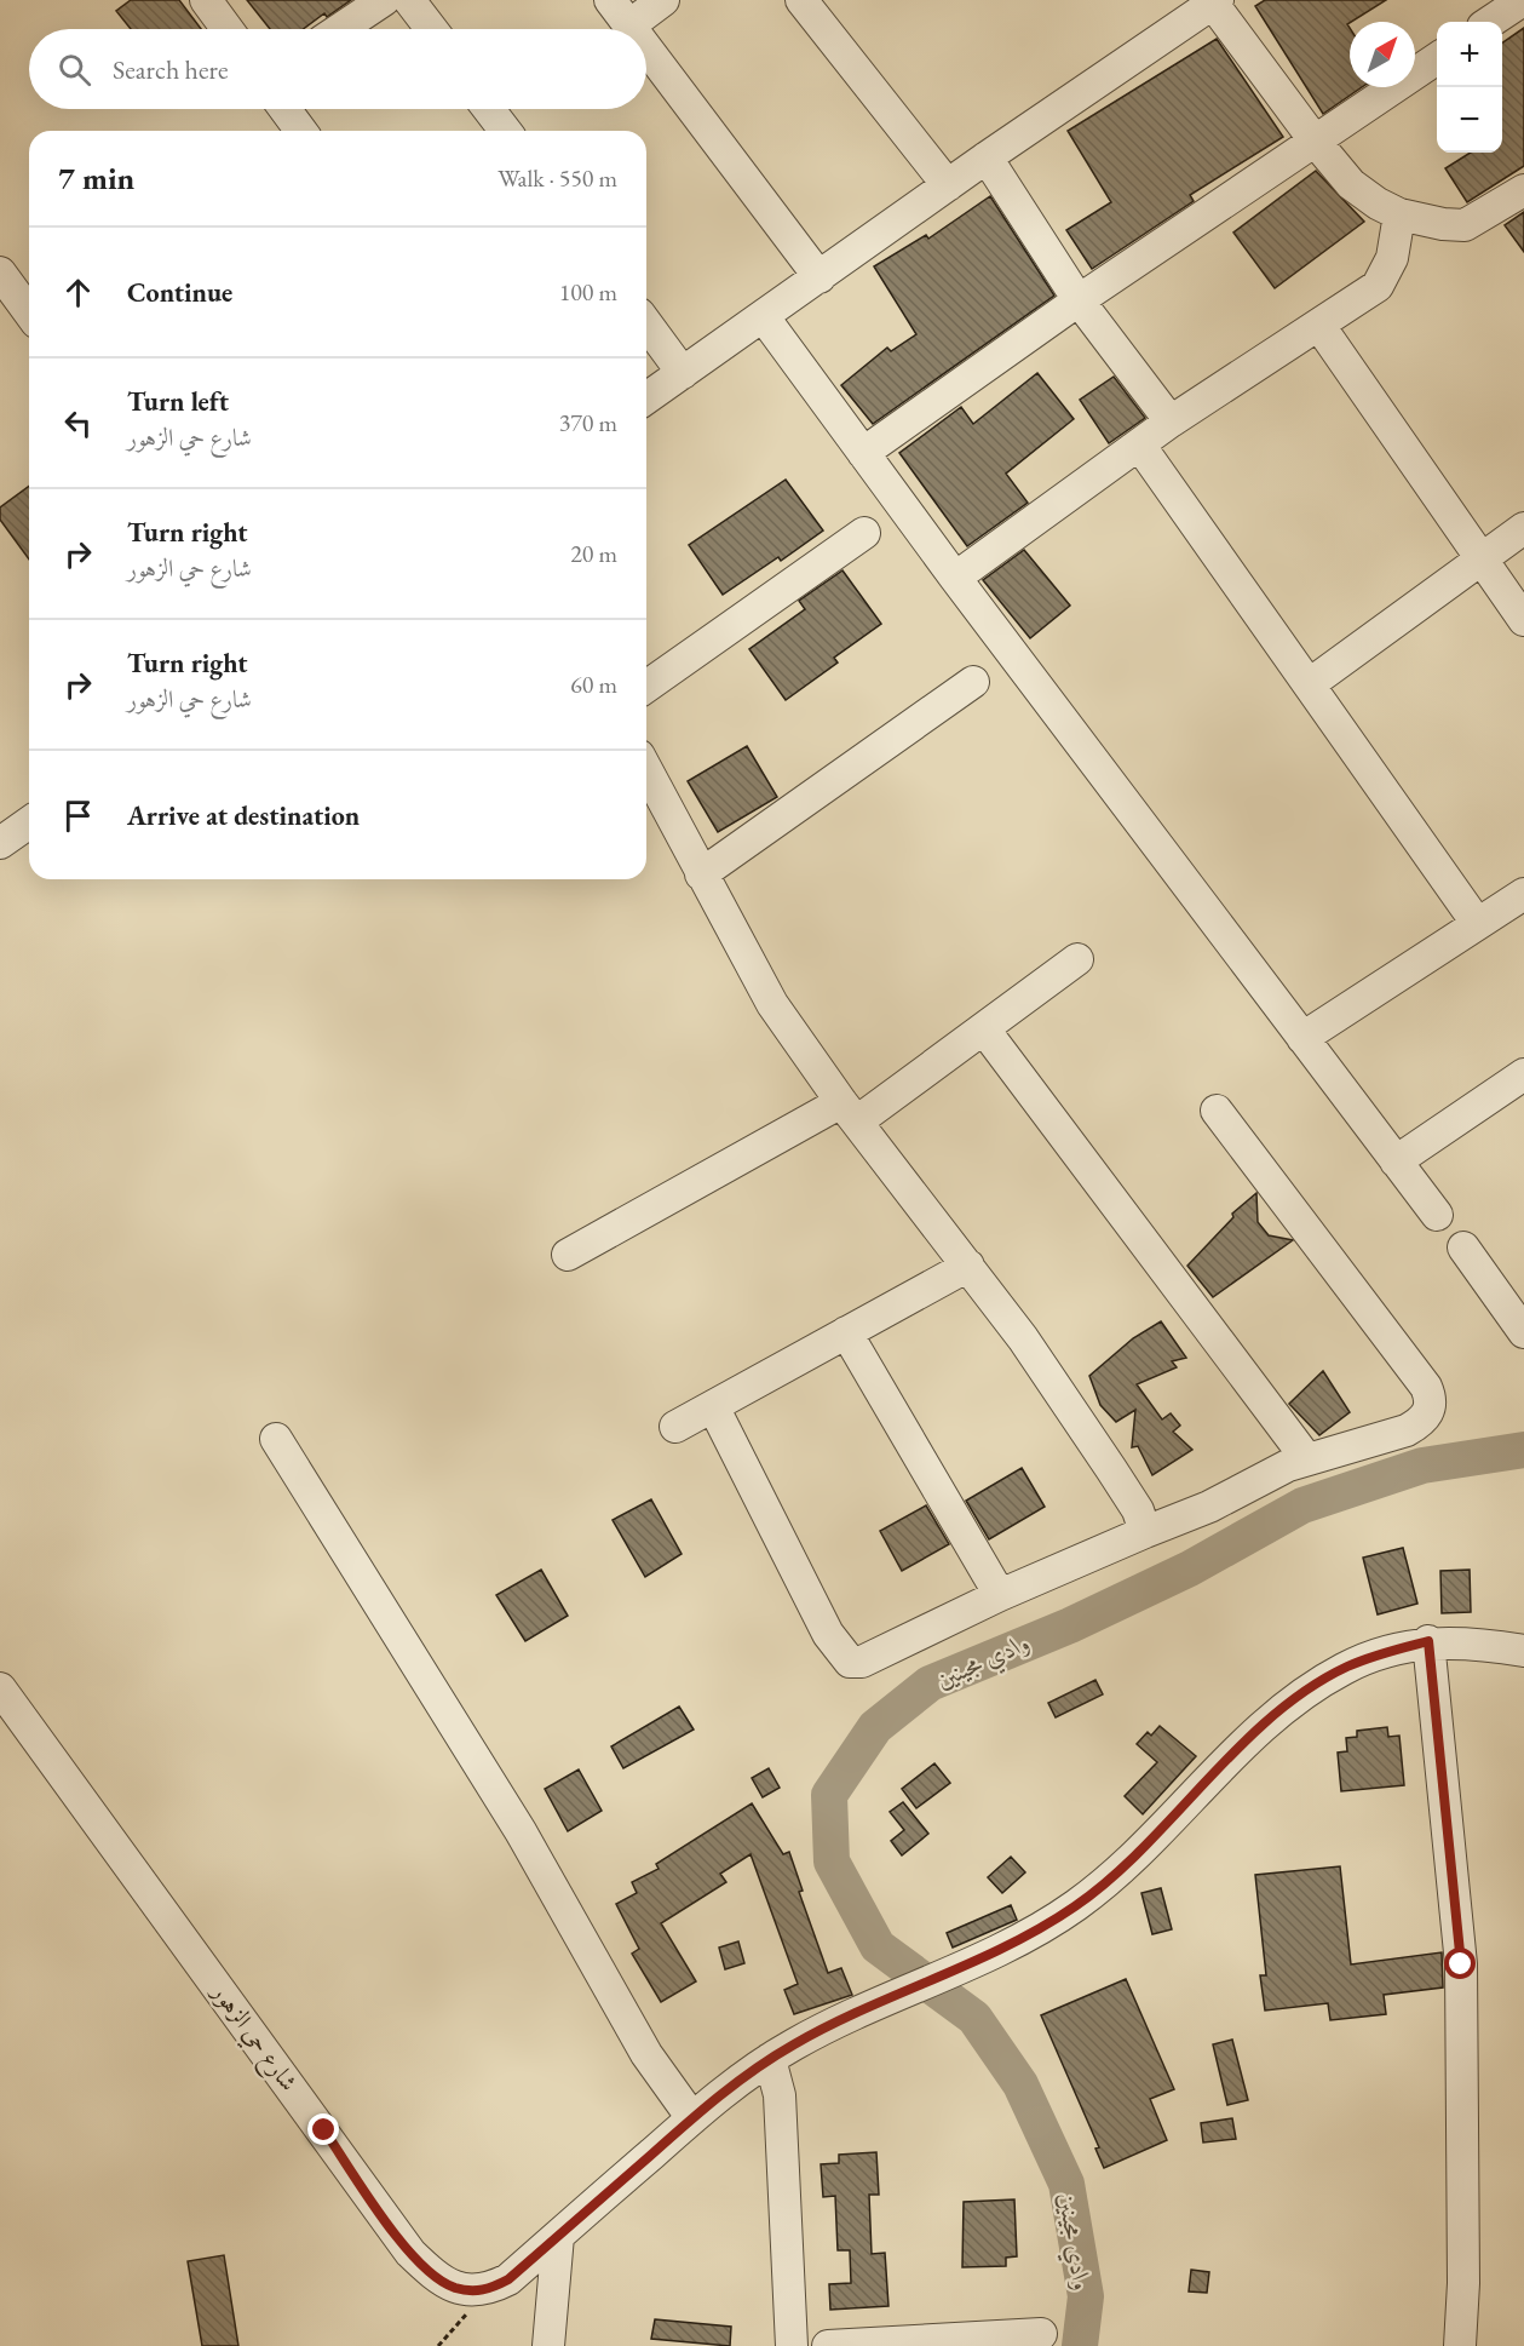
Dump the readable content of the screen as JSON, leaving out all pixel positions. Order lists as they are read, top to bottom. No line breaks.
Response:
{"streets":{"street":["شارع حي الزهور"]},"water":["وادي مجينين"],"north":"top right","page":{"map_buttons":["+","−"],"search":"Search here","heading":["7 min","Walk · 550 m"],"list":[["Continue","100 m"],["Turn left","شارع حي الزهور","370 m"],["Turn right","شارع حي الزهور","20 m"],["Turn right","شارع حي الزهور","60 m"],"Arrive at destination"]}}
